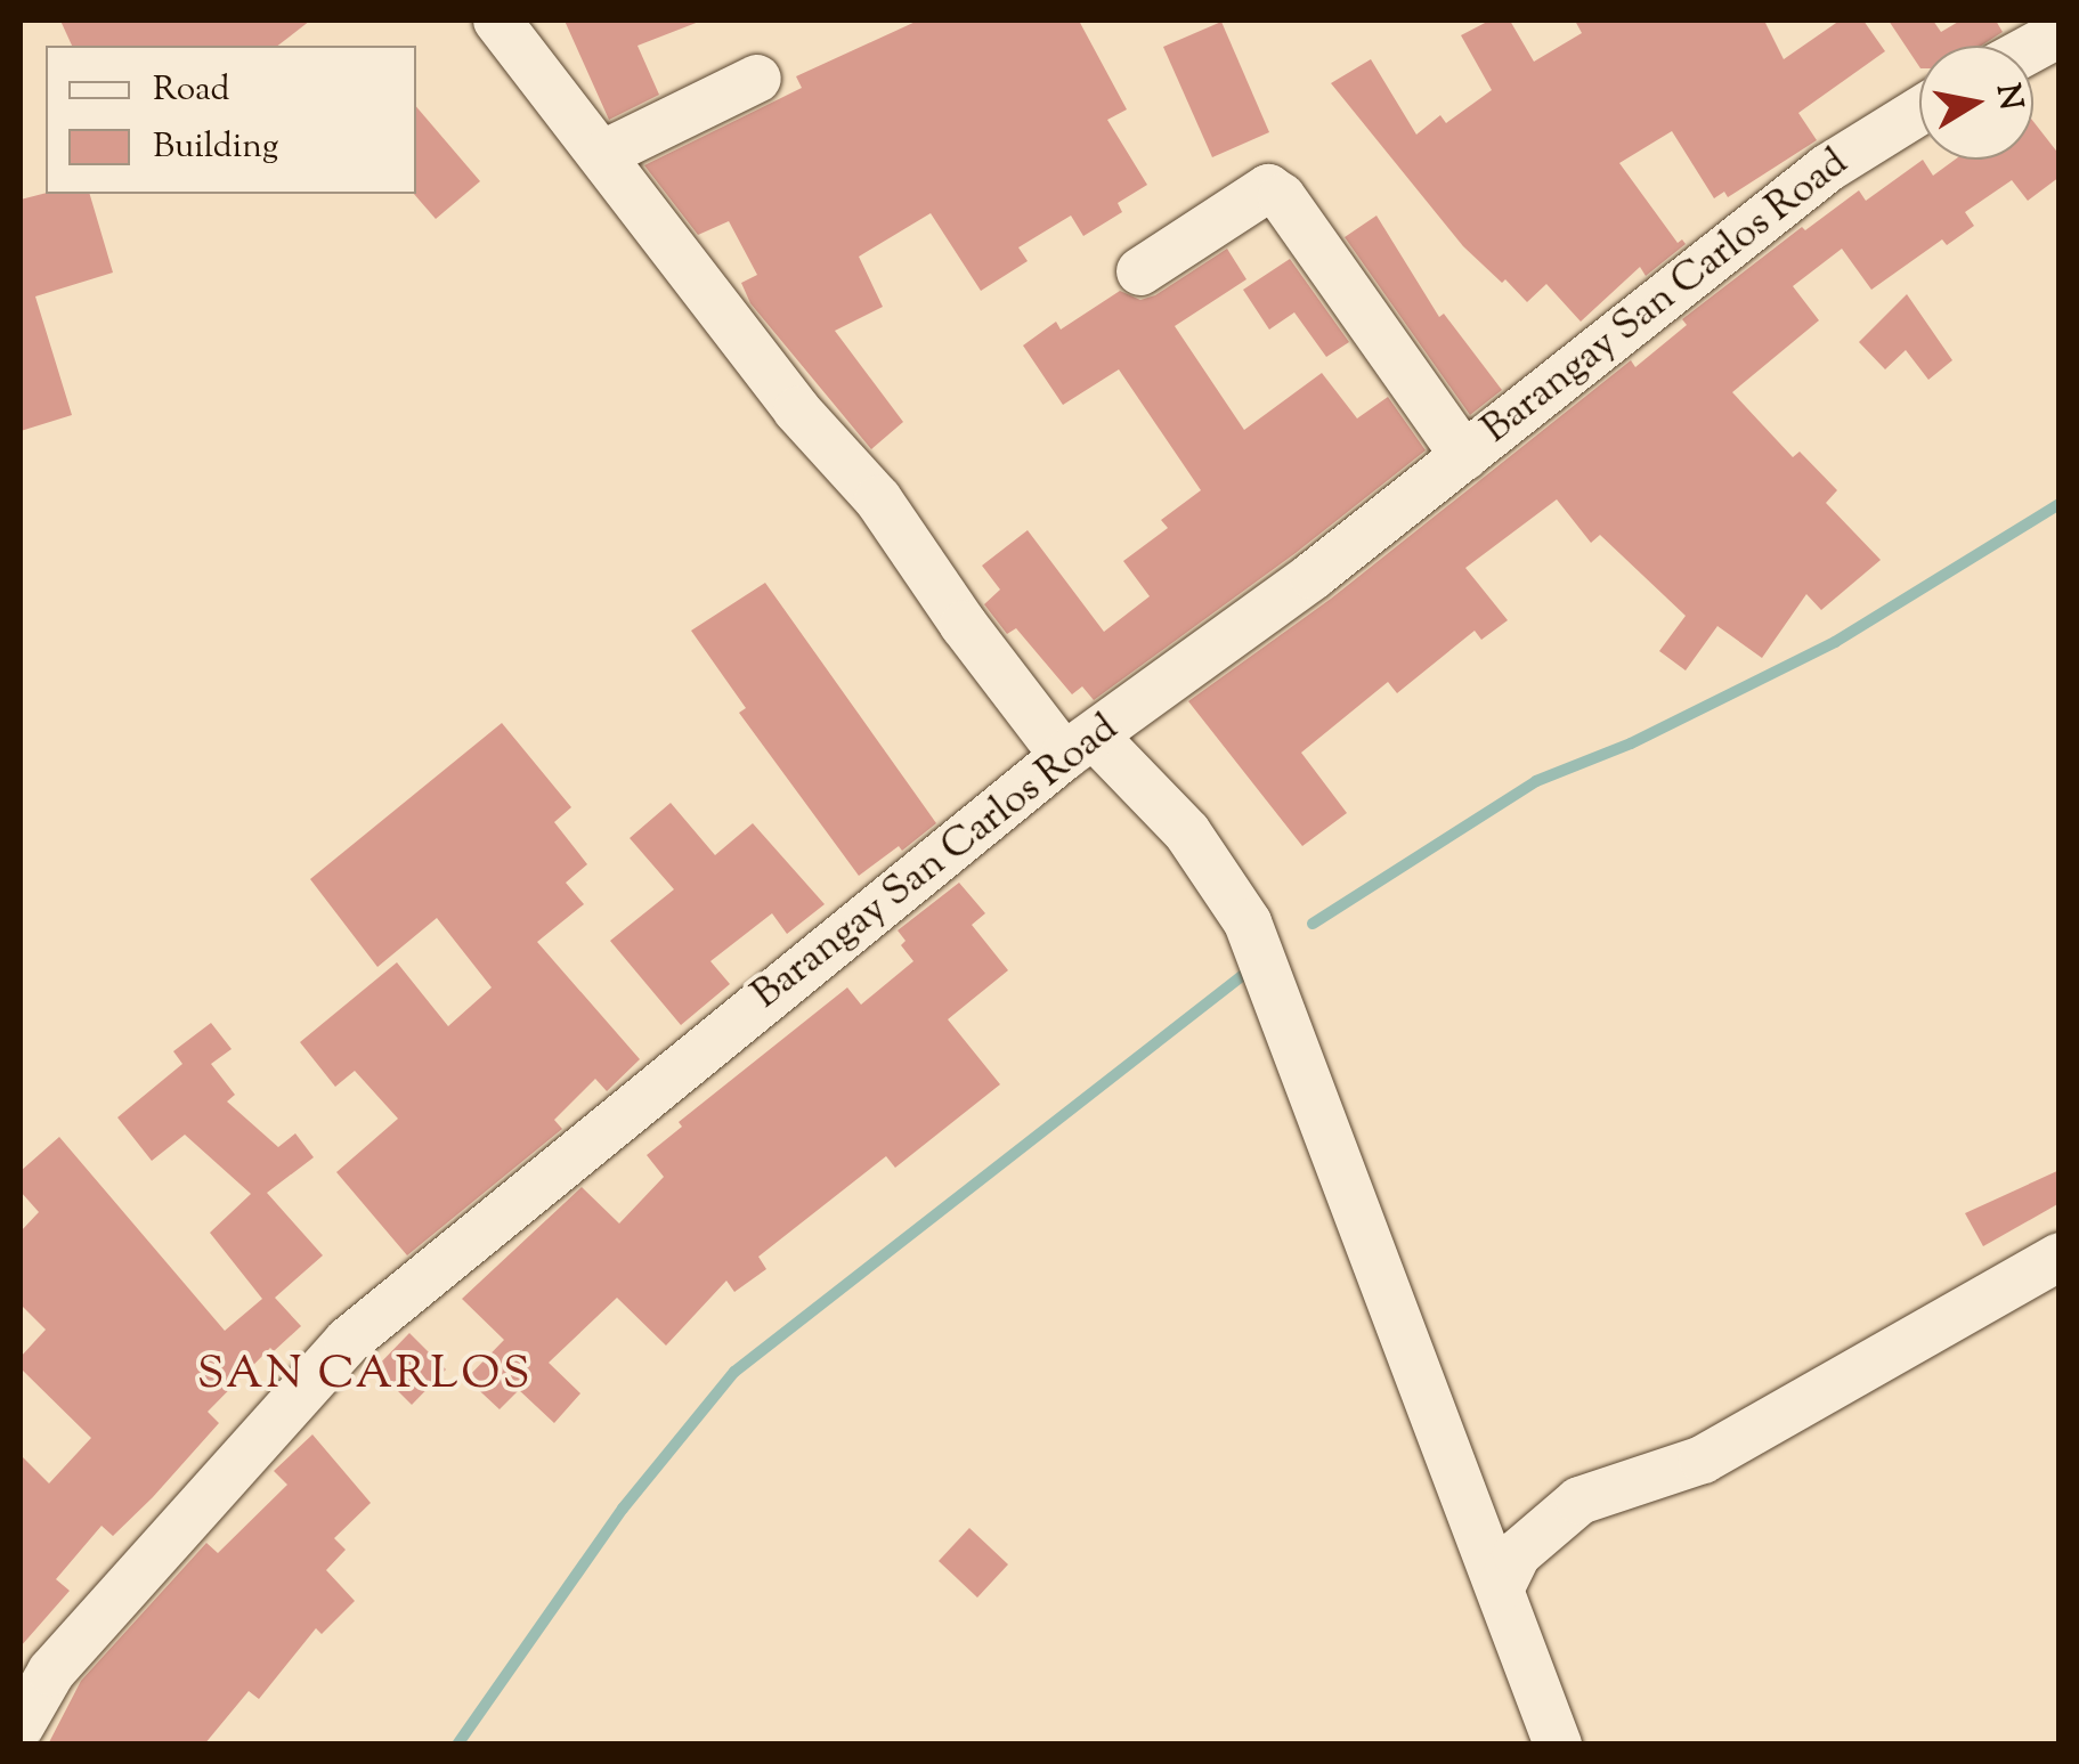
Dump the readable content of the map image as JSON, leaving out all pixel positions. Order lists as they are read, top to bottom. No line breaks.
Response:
{"streets":{"street":["Barangay San Carlos Road"]},"districts":["SAN CARLOS"],"legend":["Road","Building"],"north":"right"}
